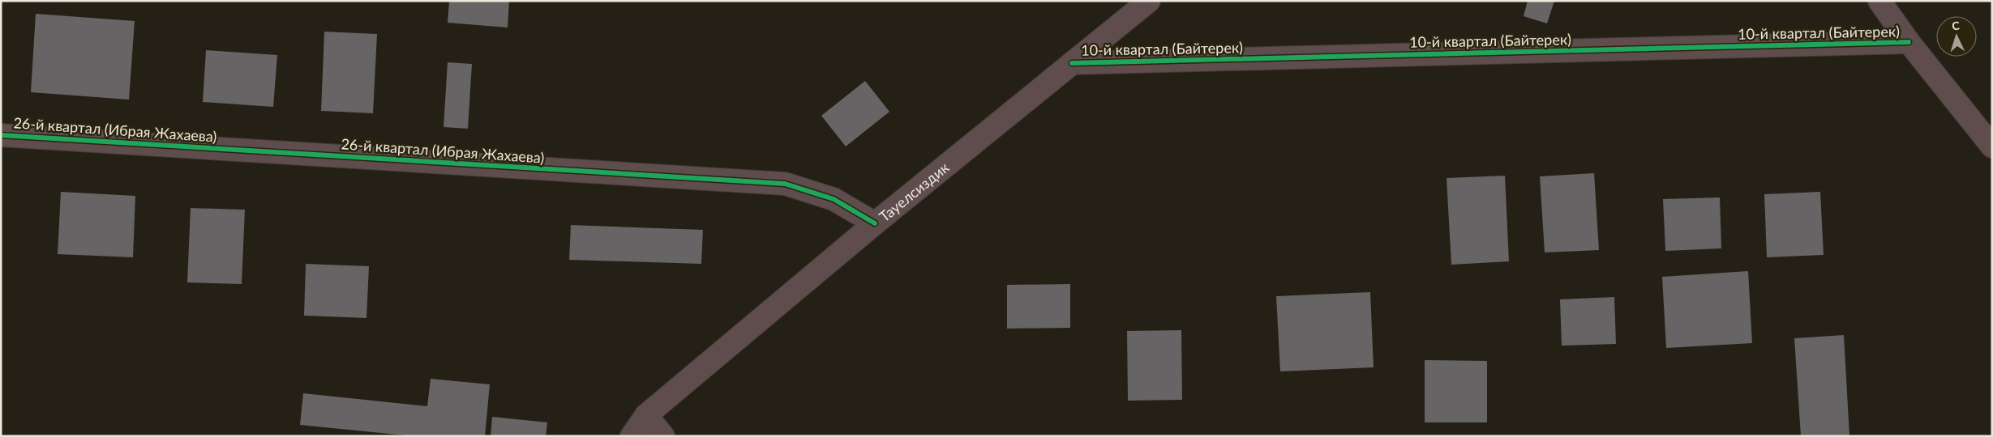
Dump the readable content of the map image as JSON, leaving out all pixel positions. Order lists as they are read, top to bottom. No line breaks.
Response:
{"streets":{"street":["10-й квартал (Байтерек)","26-й квартал (Ибрая Жахаева)","Тауелсиздик"]},"crossings":[["10-й квартал (Байтерек)","Тауелсиздик"],["26-й квартал (Ибрая Жахаева)","Тауелсиздик"]],"north":"top"}
